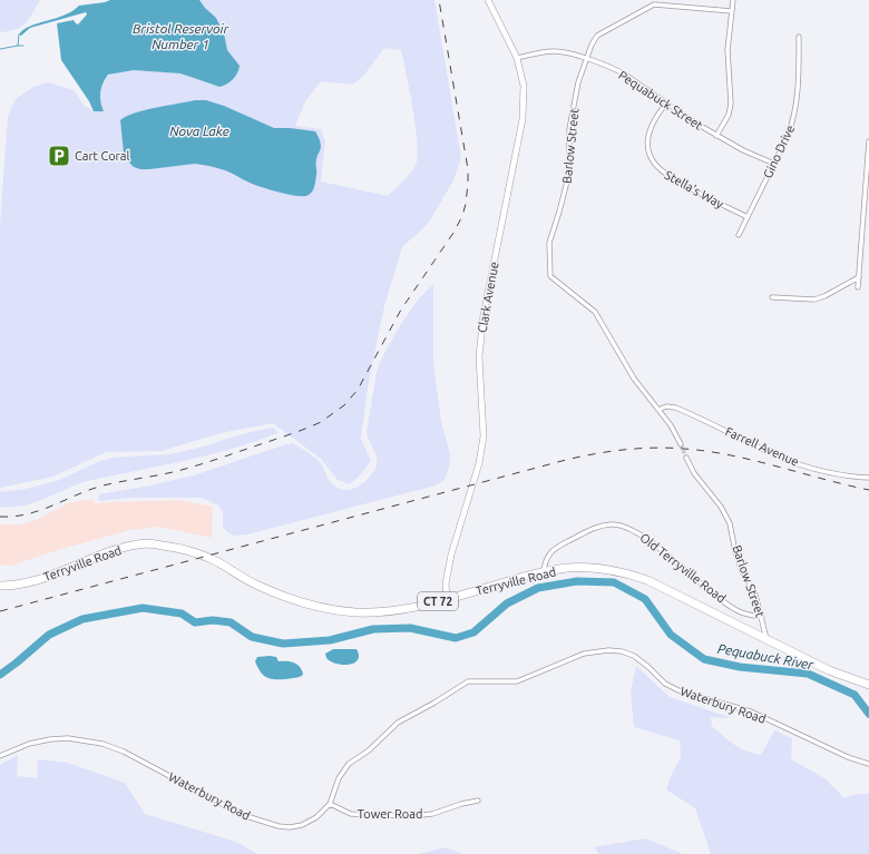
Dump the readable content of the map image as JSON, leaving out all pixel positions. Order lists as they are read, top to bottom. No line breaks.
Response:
{"streets":{"highway":["Terryville Road","CT 72"],"main road":["Clark Avenue"],"street":["Pequabuck Street","Barlow Street","Gino Drive","Stella's Way","Farrell Avenue","Old Terryville Road","Waterbury Road","Tower Road"]},"crossings":[["Pequabuck Street","Barlow Street"],["Pequabuck Street","Gino Drive"],["Pequabuck Street","Stella's Way"],["Pequabuck Street","Clark Avenue"],["Barlow Street","Farrell Avenue"],["Barlow Street","Terryville Road"],["Barlow Street","Old Terryville Road"],["Gino Drive","Stella's Way"],["Clark Avenue","Terryville Road"],["Terryville Road","Old Terryville Road"],["Waterbury Road","Tower Road"]],"water":["Bristol Reservoir Number 1","Nova Lake","Pequabuck River"],"places":{"parking":["Cart Coral"]}}
